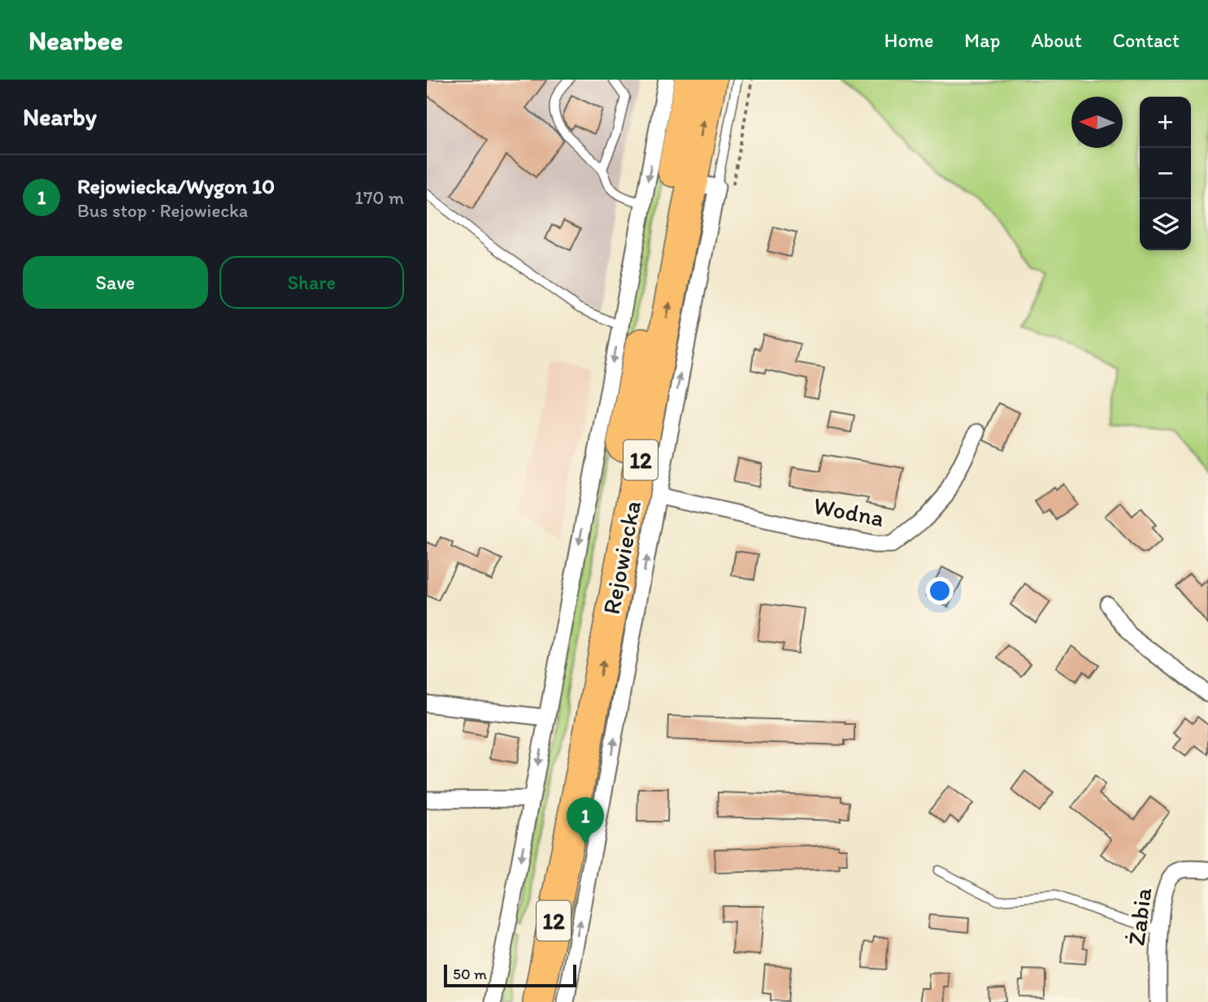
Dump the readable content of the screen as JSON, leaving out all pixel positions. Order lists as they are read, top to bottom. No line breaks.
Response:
{"streets":{"highway":["12","Rejowiecka"],"street":["Wodna","Żabia"]},"scale_bar":"50 m","north":"left","page":{"header":"Nearbee","nav":["Home","Map","About","Contact"],"heading":"Nearby","map_buttons":["+","−"],"list":[{"mark":"1","name":"Rejowiecka/Wygon 10","note":"Bus stop · Rejowiecka","value":"170 m"}],"buttons":["Save","Share"],"pins":"1","scale":"50 m"}}
